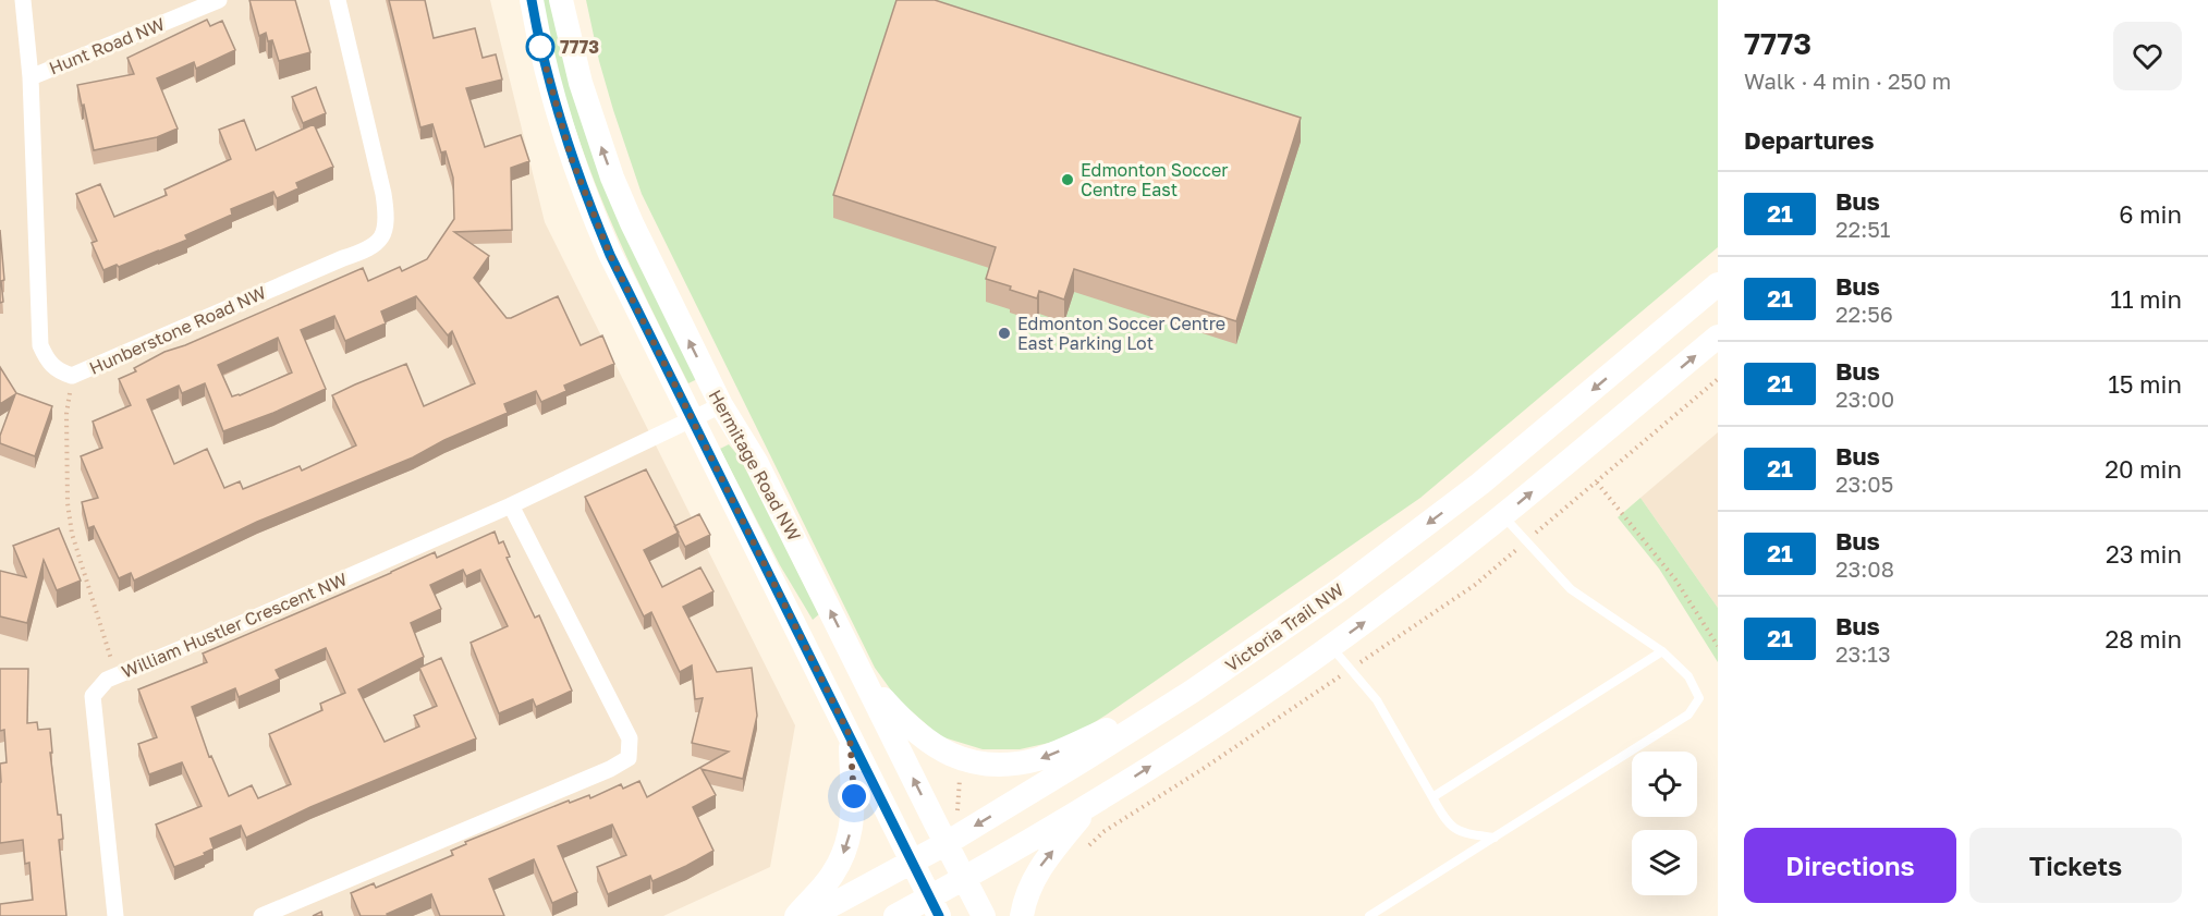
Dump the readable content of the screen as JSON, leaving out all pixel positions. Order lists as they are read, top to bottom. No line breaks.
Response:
{"streets":{"main road":["Hermitage Road NW","Victoria Trail NW"],"street":["Hunt Road NW","Hunberstone Road NW","William Hustler Crescent NW"]},"crossings":[["Hunt Road NW","Hunberstone Road NW"],["Hermitage Road NW","William Hustler Crescent NW"],["Hermitage Road NW","Victoria Trail NW"]],"places":["7773","Edmonton Soccer Centre East","Edmonton Soccer Centre East Parking Lot"],"lines":["bus line 21"],"page":{"heading":[["7773","Walk · 4 min · 250 m"],"Departures"],"list":[{"mark":"21","name":"Bus","note":"22:51","value":"6 min"},{"mark":"21","name":"Bus","note":"22:56","value":"11 min"},{"mark":"21","name":"Bus","note":"23:00","value":"15 min"},{"mark":"21","name":"Bus","note":"23:05","value":"20 min"},{"mark":"21","name":"Bus","note":"23:08","value":"23 min"},{"mark":"21","name":"Bus","note":"23:13","value":"28 min"}],"buttons":["Directions","Tickets"]}}
